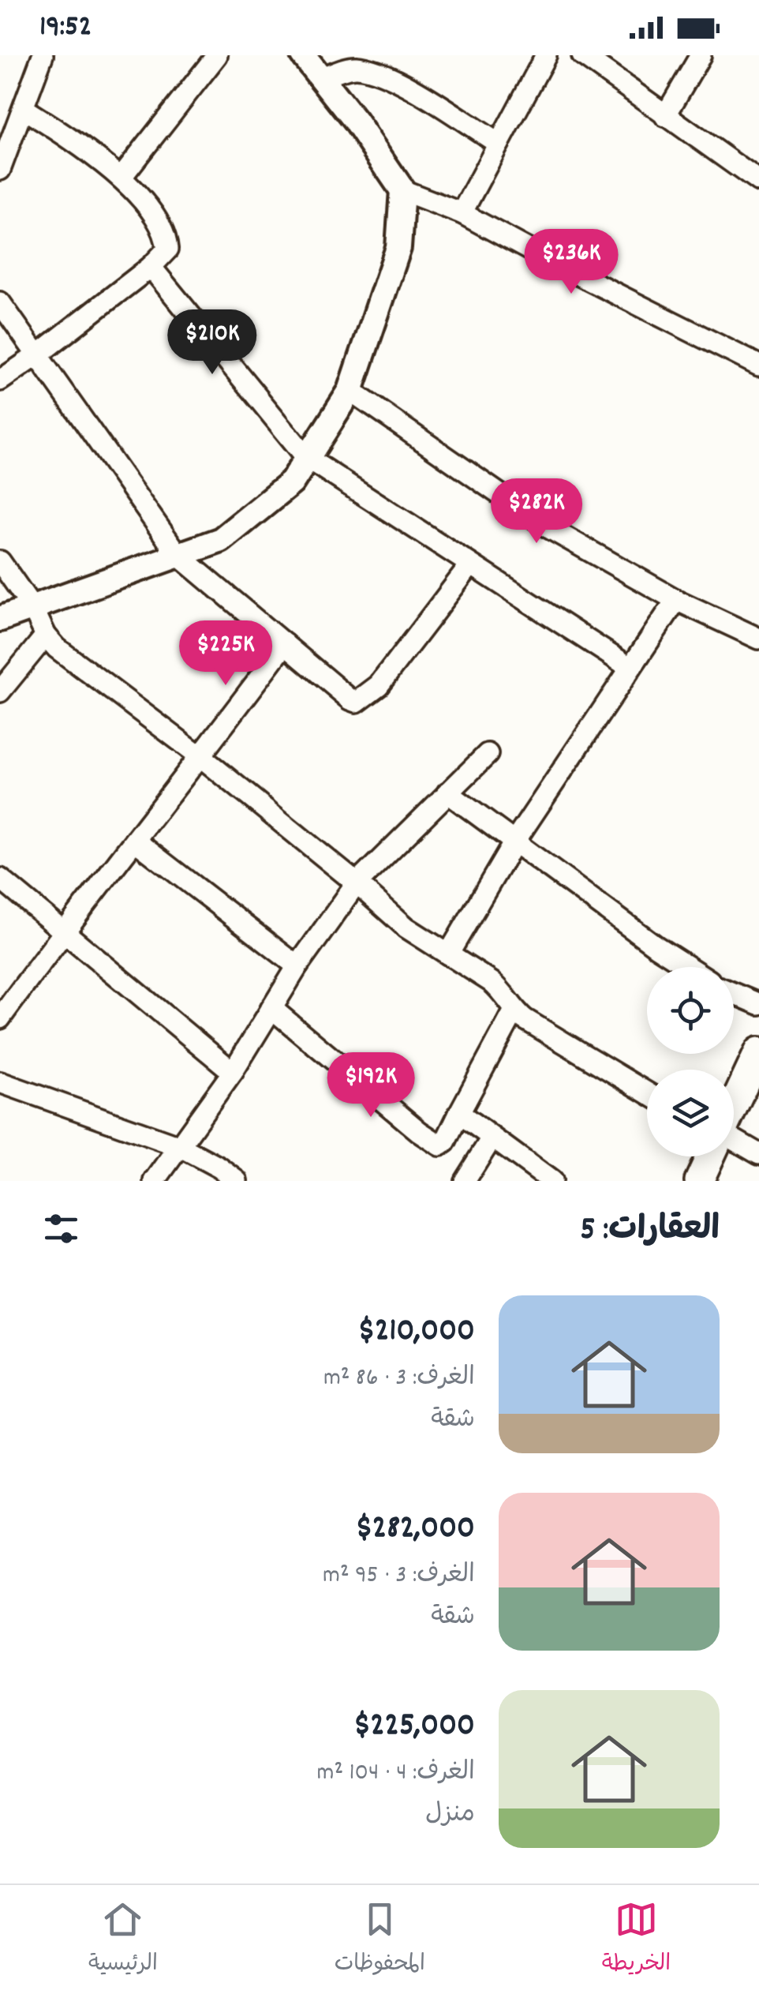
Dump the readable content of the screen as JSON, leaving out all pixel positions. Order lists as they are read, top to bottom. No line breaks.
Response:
{"page":{"status":"19:52","price":["$236K","$210K","$282K","$225K","$192K"],"heading":"العقارات: 5","list":[{"name":"$210,000","note":"الغرف: 3 · 86 m² · شقة"},{"name":"$282,000","note":"الغرف: 3 · 95 m² · شقة"},{"name":"$225,000","note":"الغرف: 4 · 104 m² · منزل"}],"tabs":["الخريطة","المحفوظات","الرئيسية"]}}
